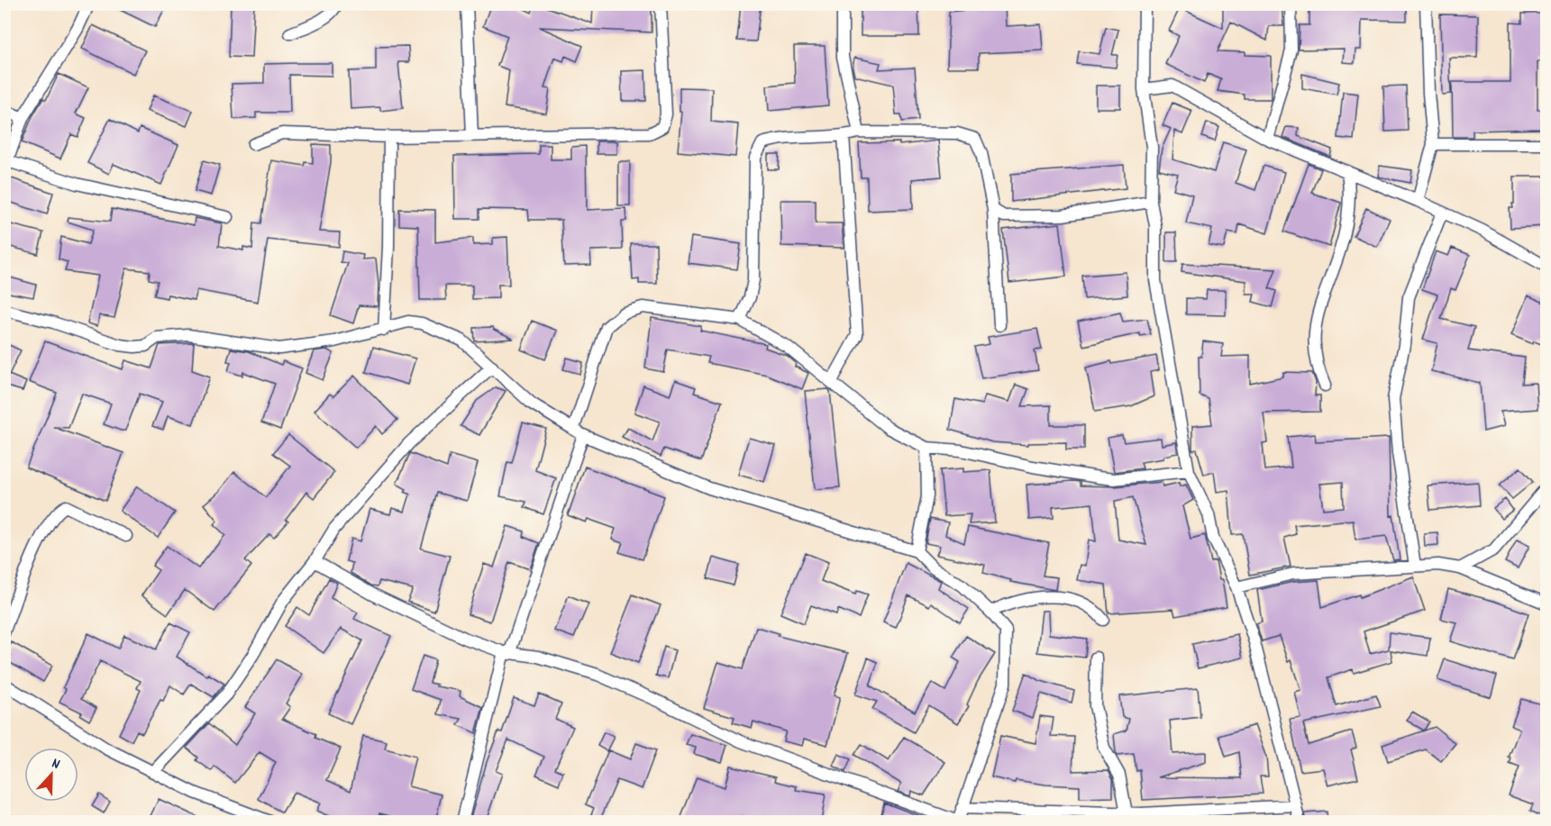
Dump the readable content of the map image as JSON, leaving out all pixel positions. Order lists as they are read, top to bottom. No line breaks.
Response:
{"north":"top"}
